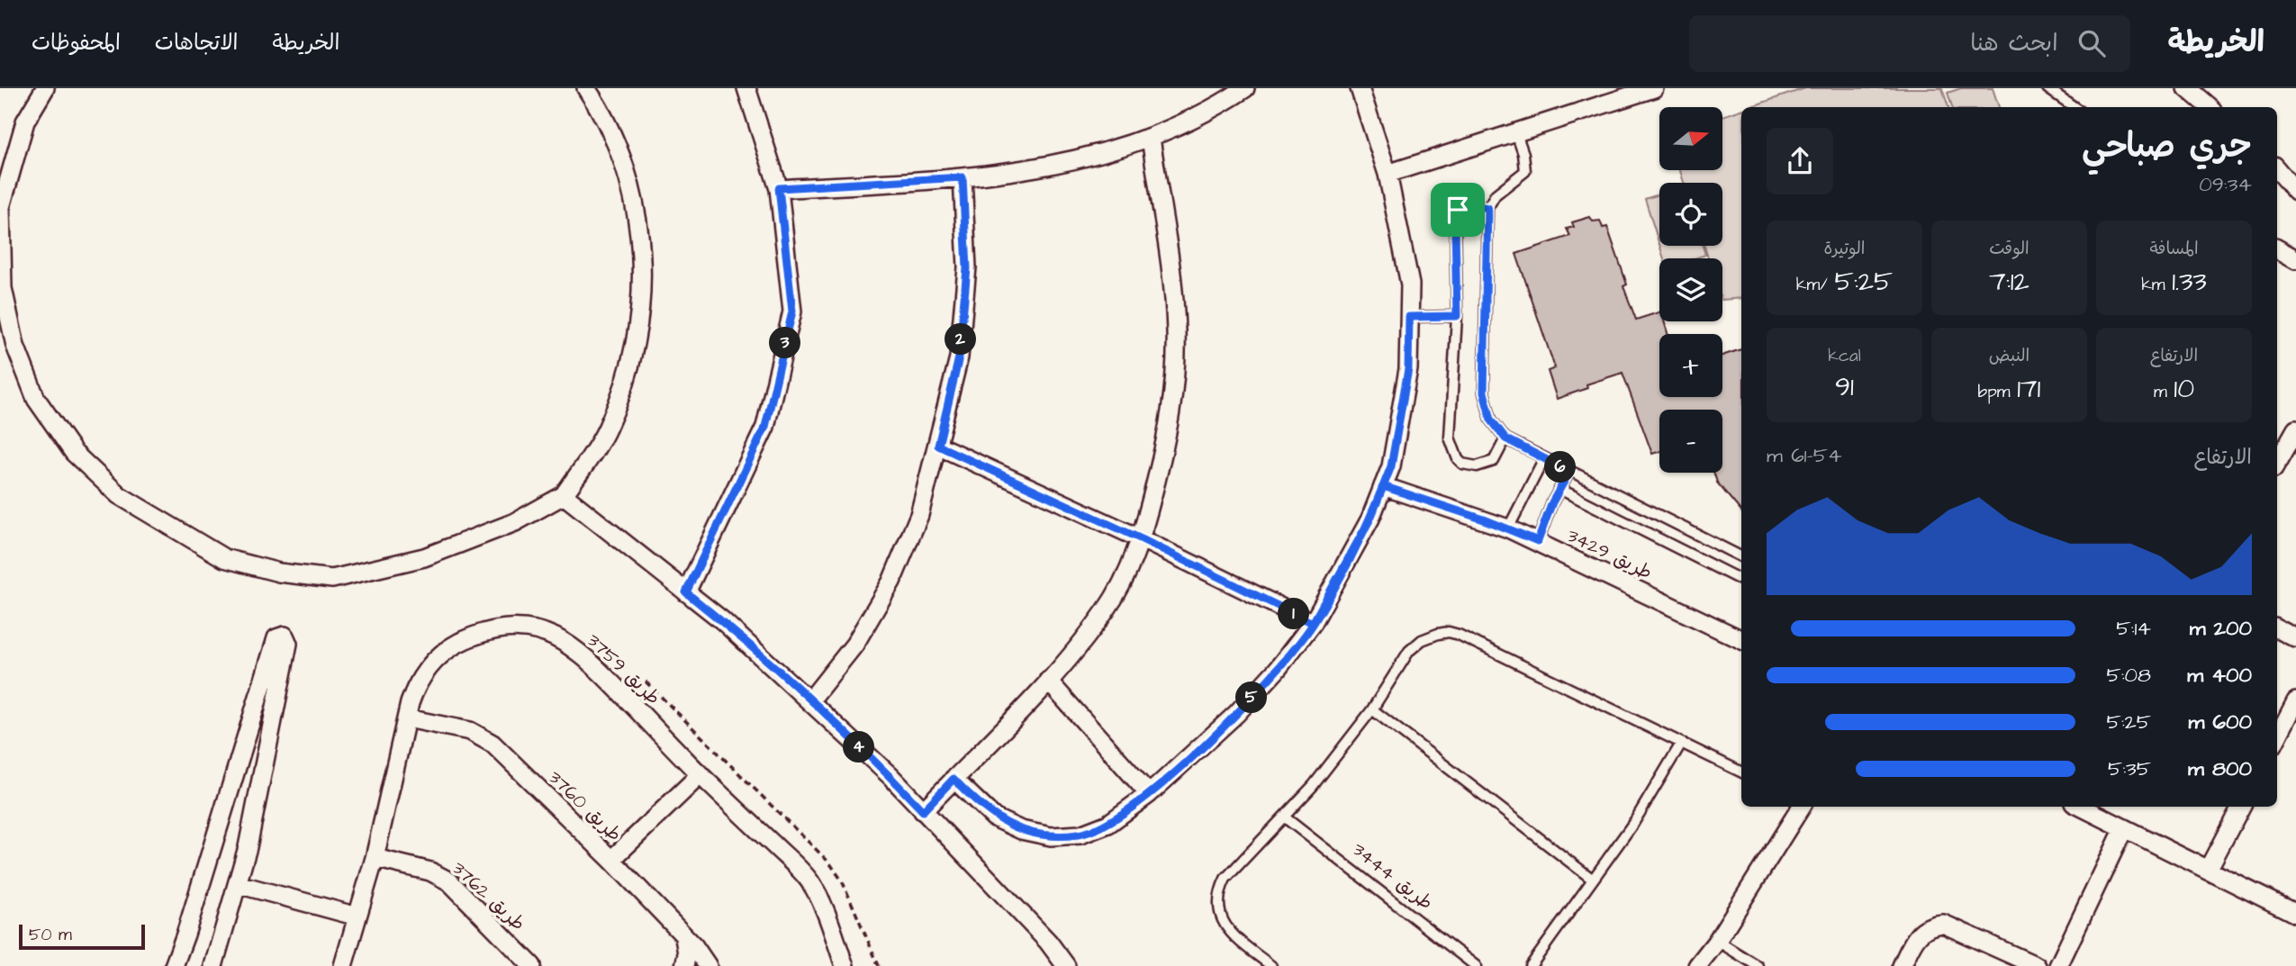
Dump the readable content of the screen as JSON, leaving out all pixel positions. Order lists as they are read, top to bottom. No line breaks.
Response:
{"streets":{"street":["طريق 3429","طريق 3759","طريق 3760","طريق 3762"],"lane":["طريق 3444"]},"crossings":[["طريق 3759","طريق 3760"],["طريق 3759","طريق 3762"]],"scale_bar":"50 m","north":"right","page":{"header":"الخريطة","search":"ابحث هنا","nav":["الخريطة","الاتجاهات","المحفوظات"],"map_buttons":["+","−"],"heading":["جري صباحي","09:34"],"stats":[["المسافة","1.33 km"],["الوقت","7:12"],["الوتيرة","5:25 /km"],["الارتفاع","10 m"],["النبض","171 bpm"],["kcal","91"]],"pins":["2","3","6","1","5","4"],"chart":["الارتفاع","54–61 m"],"list":[{"name":"200 m","note":"5:14"},{"name":"400 m","note":"5:08"},{"name":"600 m","note":"5:25"},{"name":"800 m","note":"5:35"}],"scale":"50 m"}}
